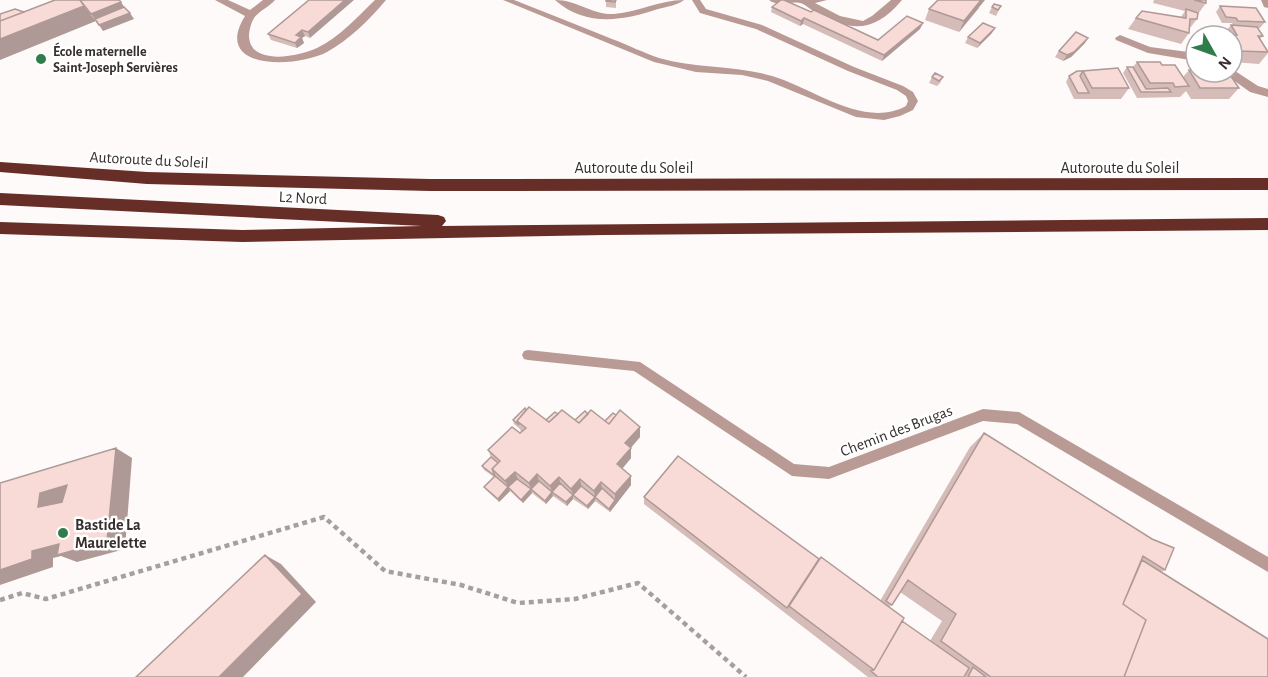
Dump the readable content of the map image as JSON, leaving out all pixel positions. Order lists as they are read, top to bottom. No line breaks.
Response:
{"streets":{"highway":["Autoroute du Soleil","L2 Nord"],"lane":["Chemin des Brugas"]},"places":["École maternelle Saint-Joseph Servières","Bastide La Maurelette"],"north":"bottom right"}
